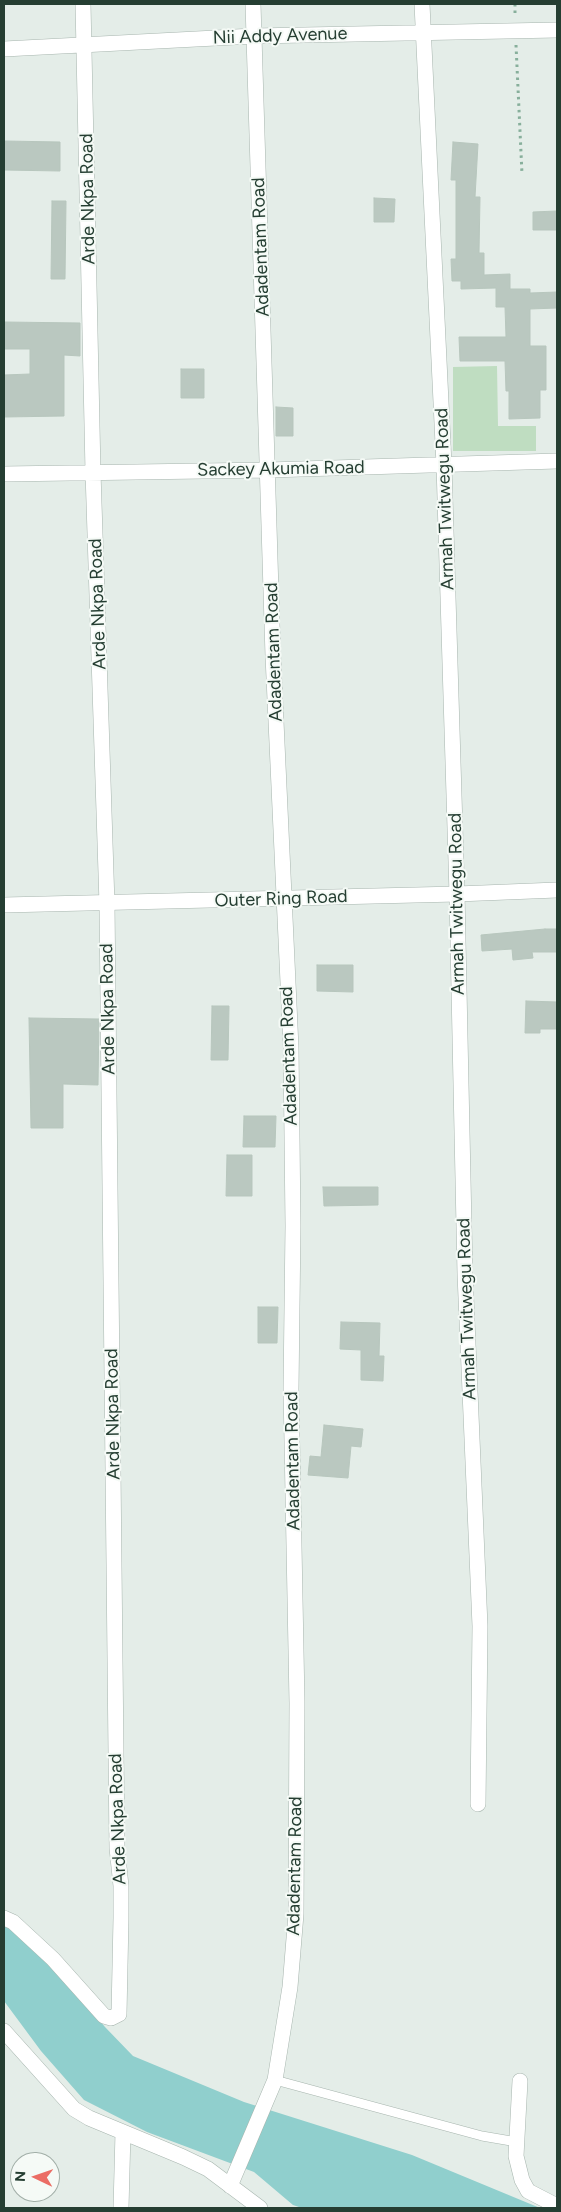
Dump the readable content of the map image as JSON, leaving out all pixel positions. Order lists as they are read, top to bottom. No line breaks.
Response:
{"streets":{"street":["Nii Addy Avenue","Arde Nkpa Road","Adadentam Road","Sackey Akumia Road","Armah Twitwegu Road","Outer Ring Road"]},"crossings":[["Nii Addy Avenue","Arde Nkpa Road"],["Nii Addy Avenue","Adadentam Road"],["Nii Addy Avenue","Armah Twitwegu Road"],["Arde Nkpa Road","Sackey Akumia Road"],["Arde Nkpa Road","Outer Ring Road"],["Adadentam Road","Sackey Akumia Road"],["Adadentam Road","Outer Ring Road"],["Sackey Akumia Road","Armah Twitwegu Road"],["Armah Twitwegu Road","Outer Ring Road"]],"north":"left"}
